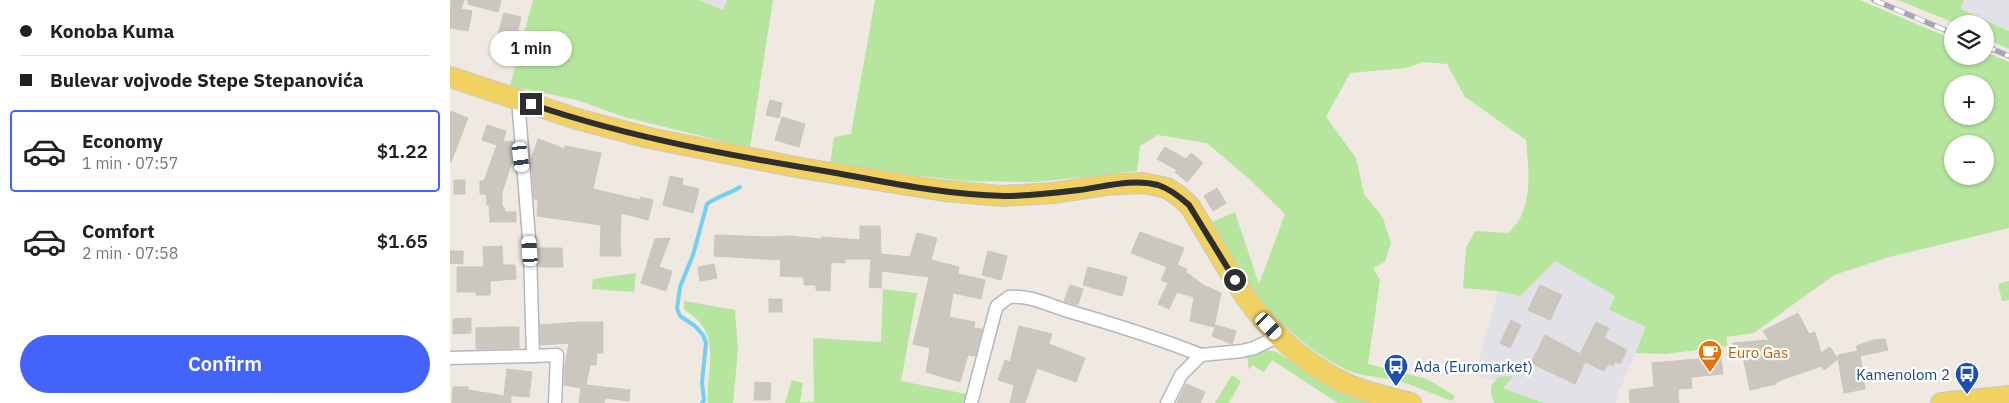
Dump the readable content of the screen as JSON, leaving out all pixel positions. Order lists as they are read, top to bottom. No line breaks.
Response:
{"places":{"cafe":["Euro Gas"],"bus stop":["Ada (Euromarket)","Kamenolom 2"]},"page":{"banner":["Konoba Kuma","Bulevar vojvode Stepe Stepanovića"],"map_buttons":["+","−"],"bubble":"1 min","list":[{"name":"Economy","note":"1 min · 07:57","value":"$1.22"},{"name":"Comfort","note":"2 min · 07:58","value":"$1.65"}],"buttons":"Confirm"}}
